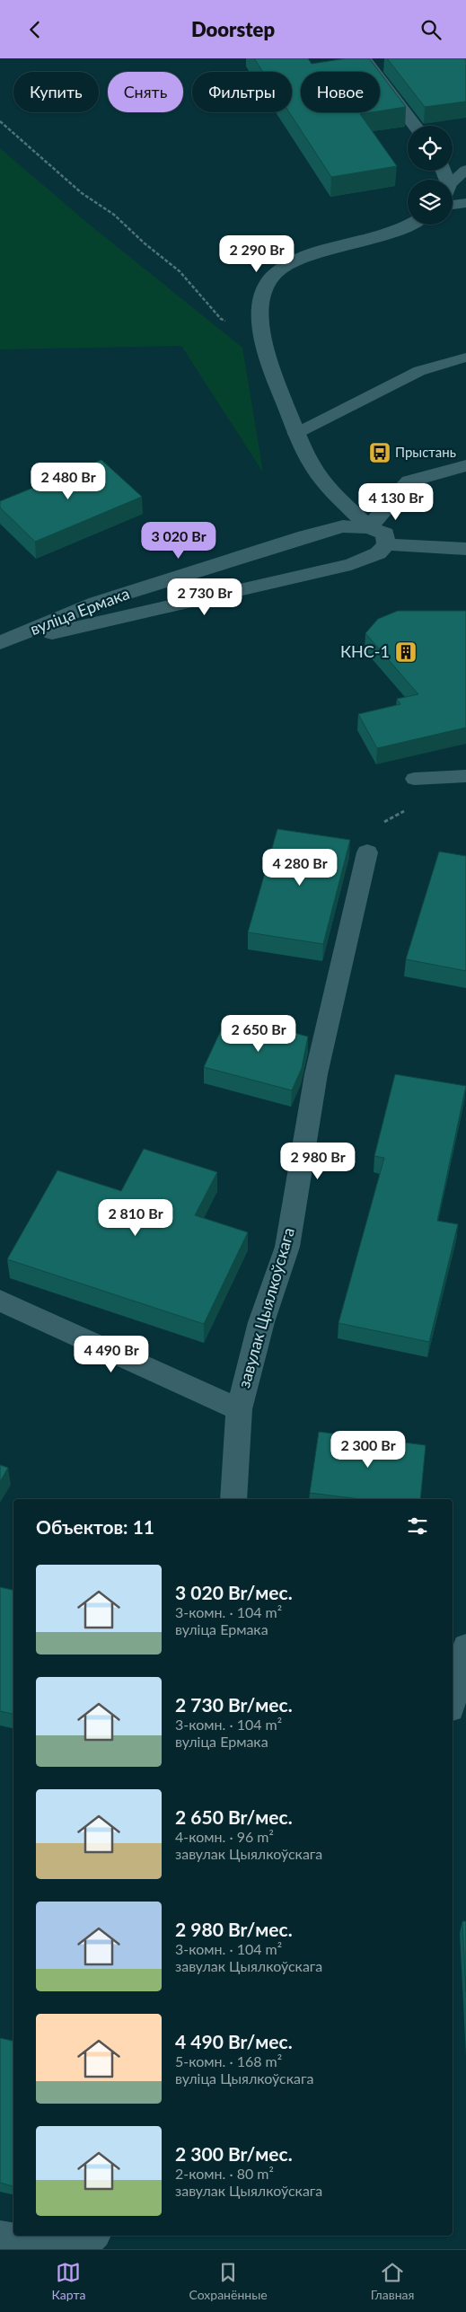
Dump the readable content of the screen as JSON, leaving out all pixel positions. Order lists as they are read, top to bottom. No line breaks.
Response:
{"streets":{"street":["вуліца Ермака","завулак Цыялкоўскага"]},"places":{"bus stop":["Прыстань"],"building":["КНС-1"]},"page":{"header":"Doorstep","chip":["Купить","Снять","Фильтры","Новое"],"price":["2 290 Br","2 480 Br","4 130 Br","3 020 Br","2 730 Br","4 280 Br","2 650 Br","2 980 Br","2 810 Br","4 490 Br","2 300 Br"],"heading":"Объектов: 11","list":[{"name":"3 020 Br/мес.","note":"3-комн. · 104 m² · вуліца Ермака"},{"name":"2 730 Br/мес.","note":"3-комн. · 104 m² · вуліца Ермака"},{"name":"2 650 Br/мес.","note":"4-комн. · 96 m² · завулак Цыялкоўскага"},{"name":"2 980 Br/мес.","note":"3-комн. · 104 m² · завулак Цыялкоўскага"},{"name":"4 490 Br/мес.","note":"5-комн. · 168 m² · вуліца Цыялкоўскага"},{"name":"2 300 Br/мес.","note":"2-комн. · 80 m² · завулак Цыялкоўскага"}],"tabs":["Карта","Сохранённые","Главная"]}}
